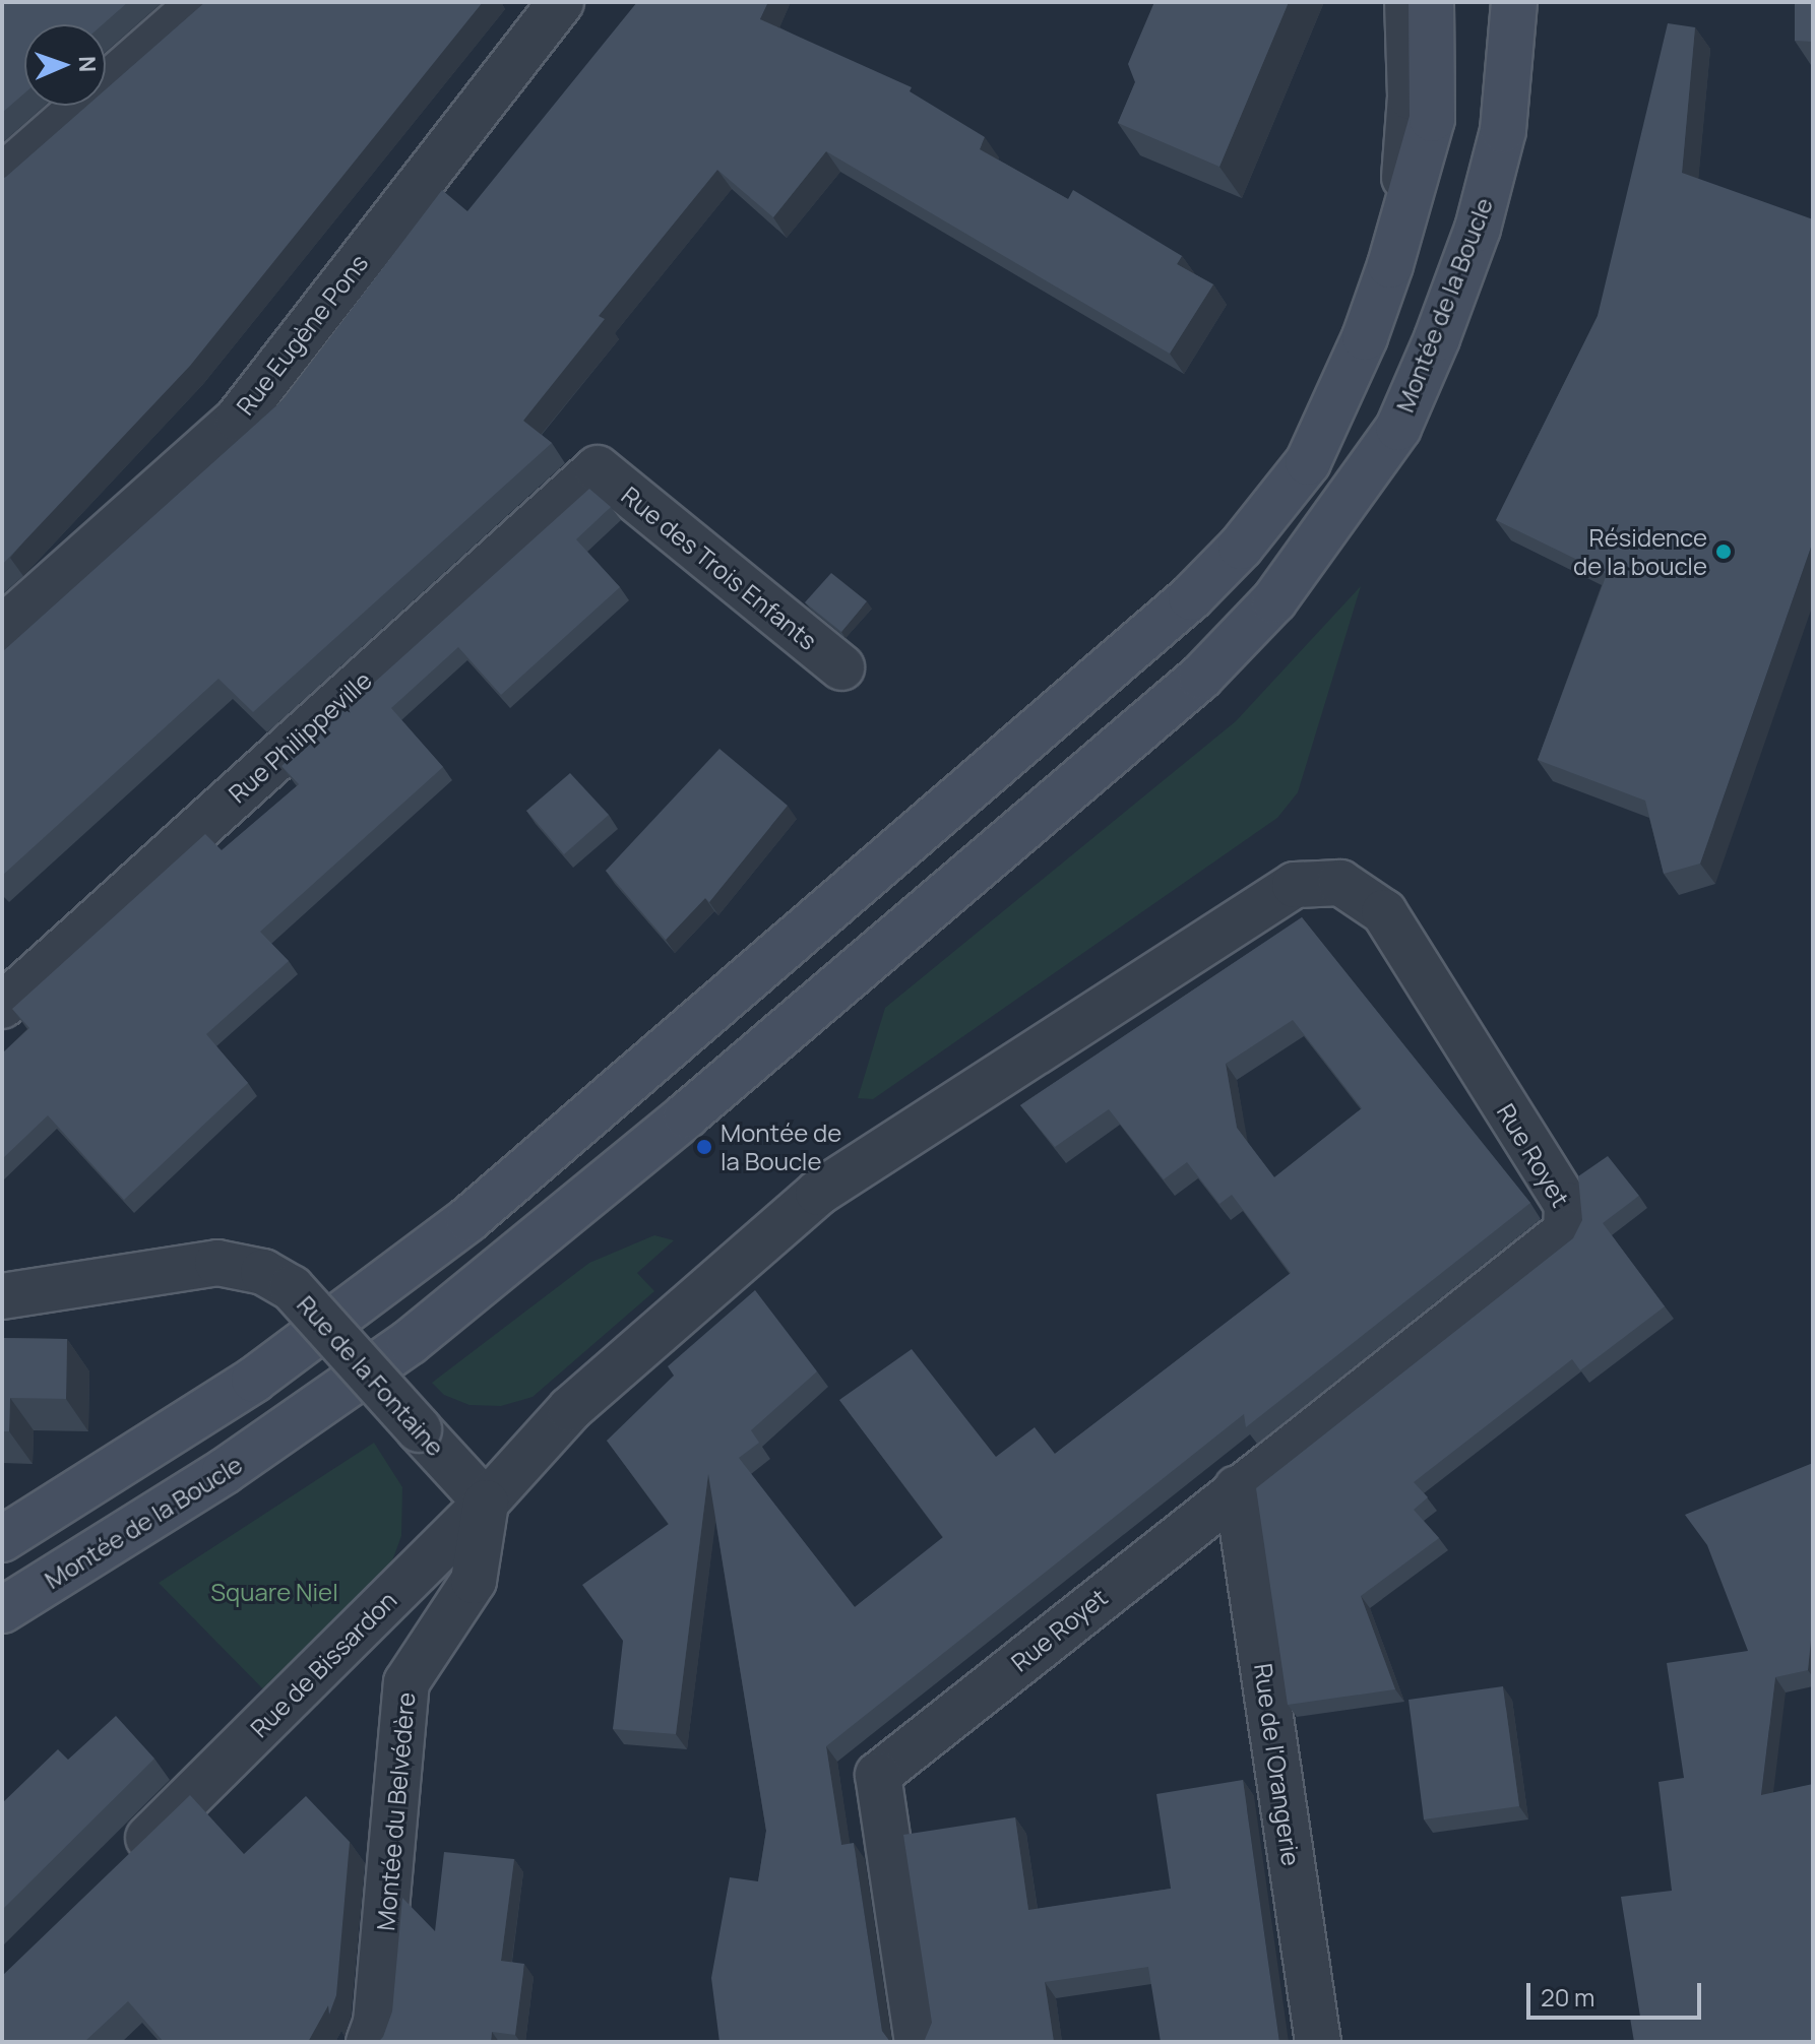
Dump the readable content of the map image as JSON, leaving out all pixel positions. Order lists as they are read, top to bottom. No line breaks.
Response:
{"streets":{"main road":["Montée de la Boucle"],"street":["Rue Eugène Pons","Rue des Trois Enfants","Rue Philippeville","Rue Royet","Rue de la Fontaine","Rue de Bissardon","Rue de l'Orangerie","Montée du Belvédère"]},"crossings":[["Rue des Trois Enfants","Rue Philippeville"],["Rue Royet","Rue de Bissardon"],["Rue Royet","Rue de l'Orangerie"],["Rue de la Fontaine","Rue de Bissardon"],["Rue de la Fontaine","Montée du Belvédère"],["Rue de Bissardon","Montée du Belvédère"]],"parks":["Square Niel"],"places":["Résidence de la boucle","Montée de la Boucle"],"scale_bar":"20 m","north":"right"}
